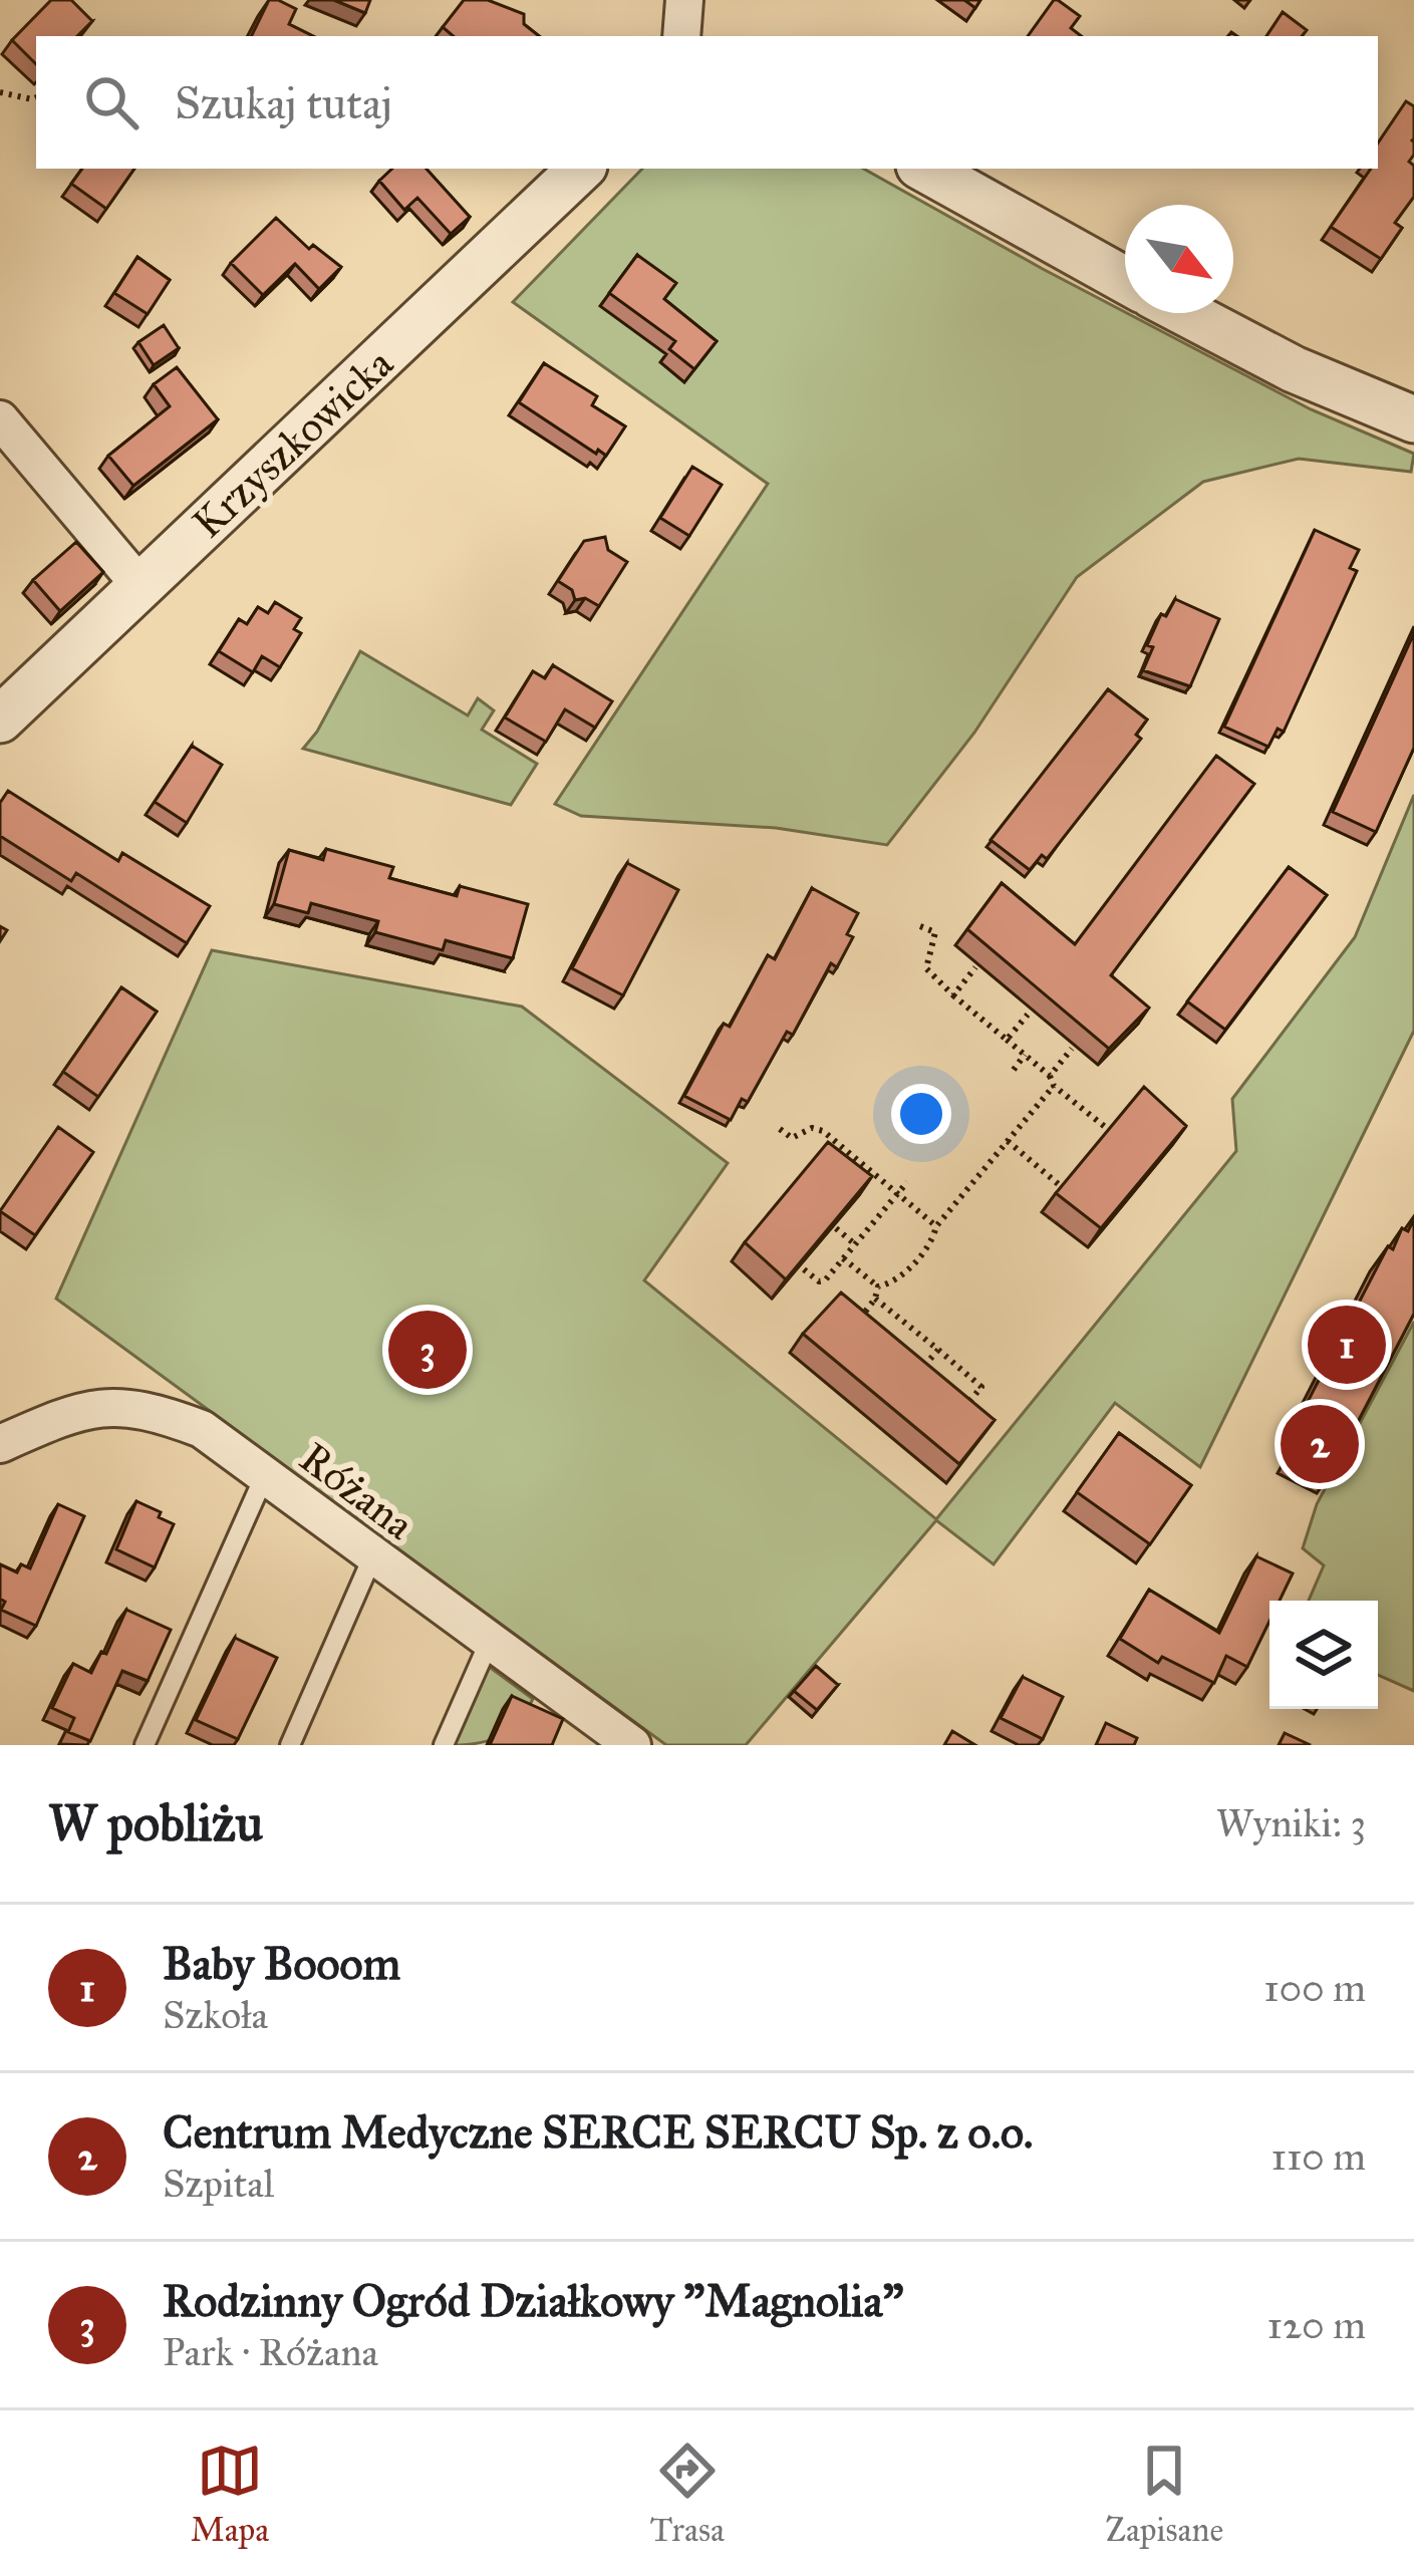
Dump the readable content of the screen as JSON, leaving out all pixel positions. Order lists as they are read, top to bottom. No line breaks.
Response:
{"streets":{"street":["Krzyszkowicka","Różana"]},"north":"bottom right","page":{"search":"Szukaj tutaj","pins":["1","3","2"],"heading":["W pobliżu","Wyniki: 3"],"list":[{"mark":"1","name":"Baby Booom","note":"Szkoła","value":"100 m"},{"mark":"2","name":"Centrum Medyczne SERCE SERCU Sp. z o.o.","note":"Szpital","value":"110 m"},{"mark":"3","name":"Rodzinny Ogród Działkowy \"Magnolia\"","note":"Park · Różana","value":"120 m"}],"nav":["Mapa","Trasa","Zapisane"]}}
